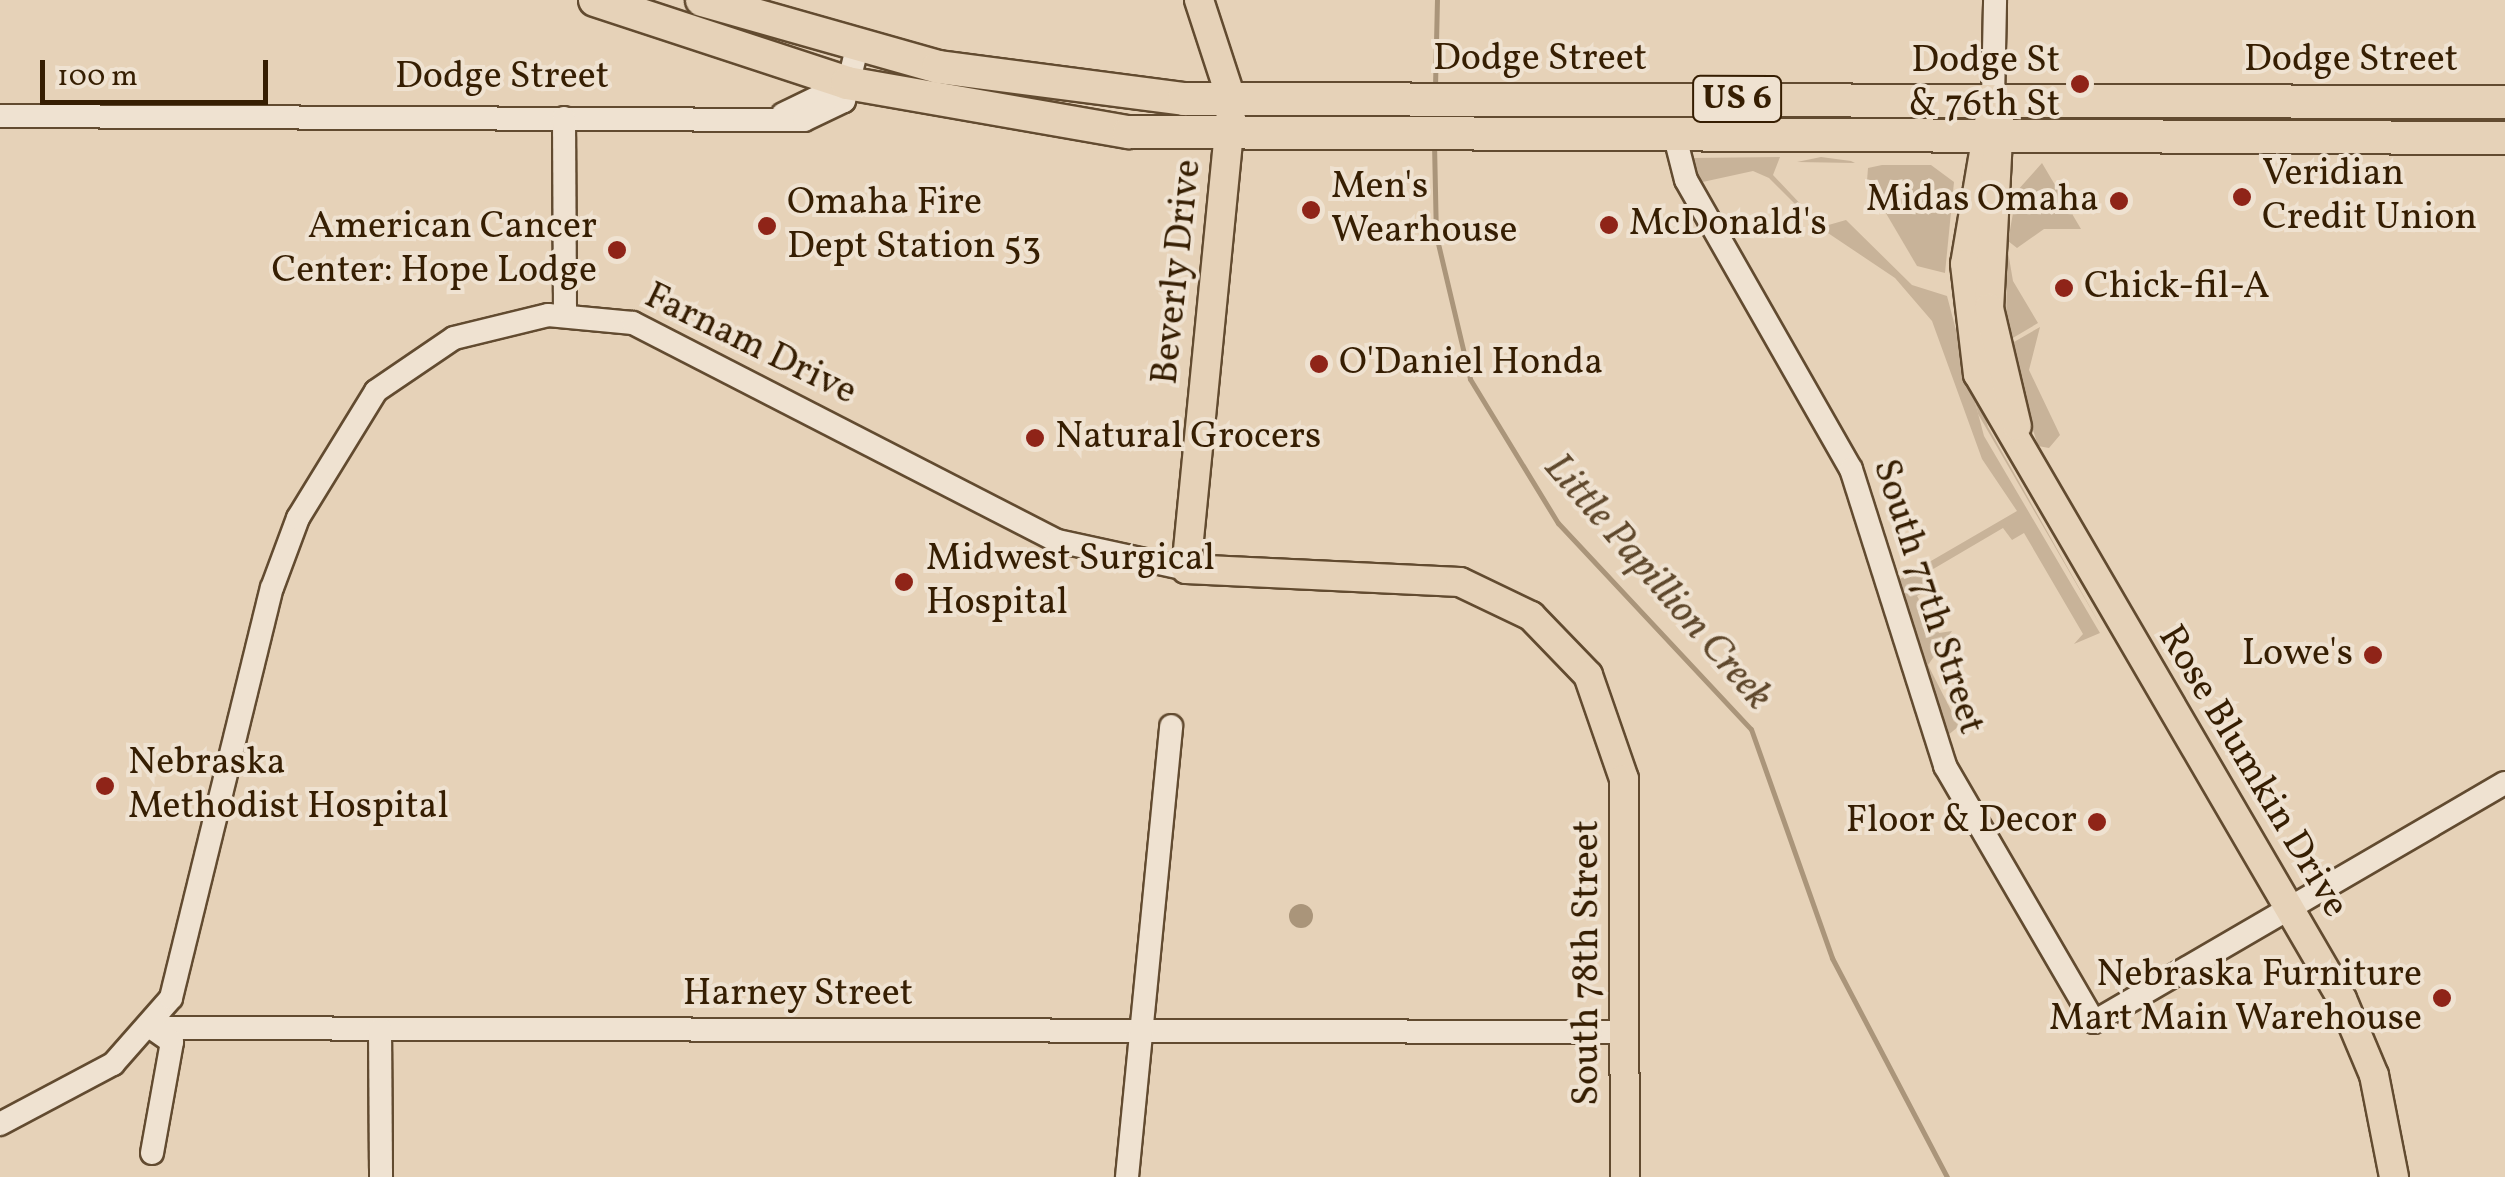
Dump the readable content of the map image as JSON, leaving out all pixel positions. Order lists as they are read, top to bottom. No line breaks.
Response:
{"streets":{"highway":["Dodge Street","US 6"],"main road":["Beverly Drive","Farnam Drive","Rose Blumkin Drive","South 78th Street"],"street":["South 77th Street","Harney Street"]},"crossings":[["Dodge Street","US 6"],["Dodge Street","Beverly Drive"],["Dodge Street","South 77th Street"],["Dodge Street","Rose Blumkin Drive"],["Beverly Drive","Farnam Drive"],["Farnam Drive","South 78th Street"],["Farnam Drive","Harney Street"],["South 77th Street","Rose Blumkin Drive"],["South 78th Street","Harney Street"]],"water":["Little Papillion Creek"],"places":["Dodge St & 76th St","Veridian Credit Union","Midas Omaha","Men's Wearhouse","McDonald's","Omaha Fire Dept Station 53","American Cancer Center: Hope Lodge","Chick-fil-A","O'Daniel Honda","Natural Grocers","Midwest Surgical Hospital","Lowe's","Nebraska Methodist Hospital","Floor & Decor","Nebraska Furniture Mart Main Warehouse"],"scale_bar":"100 m"}
